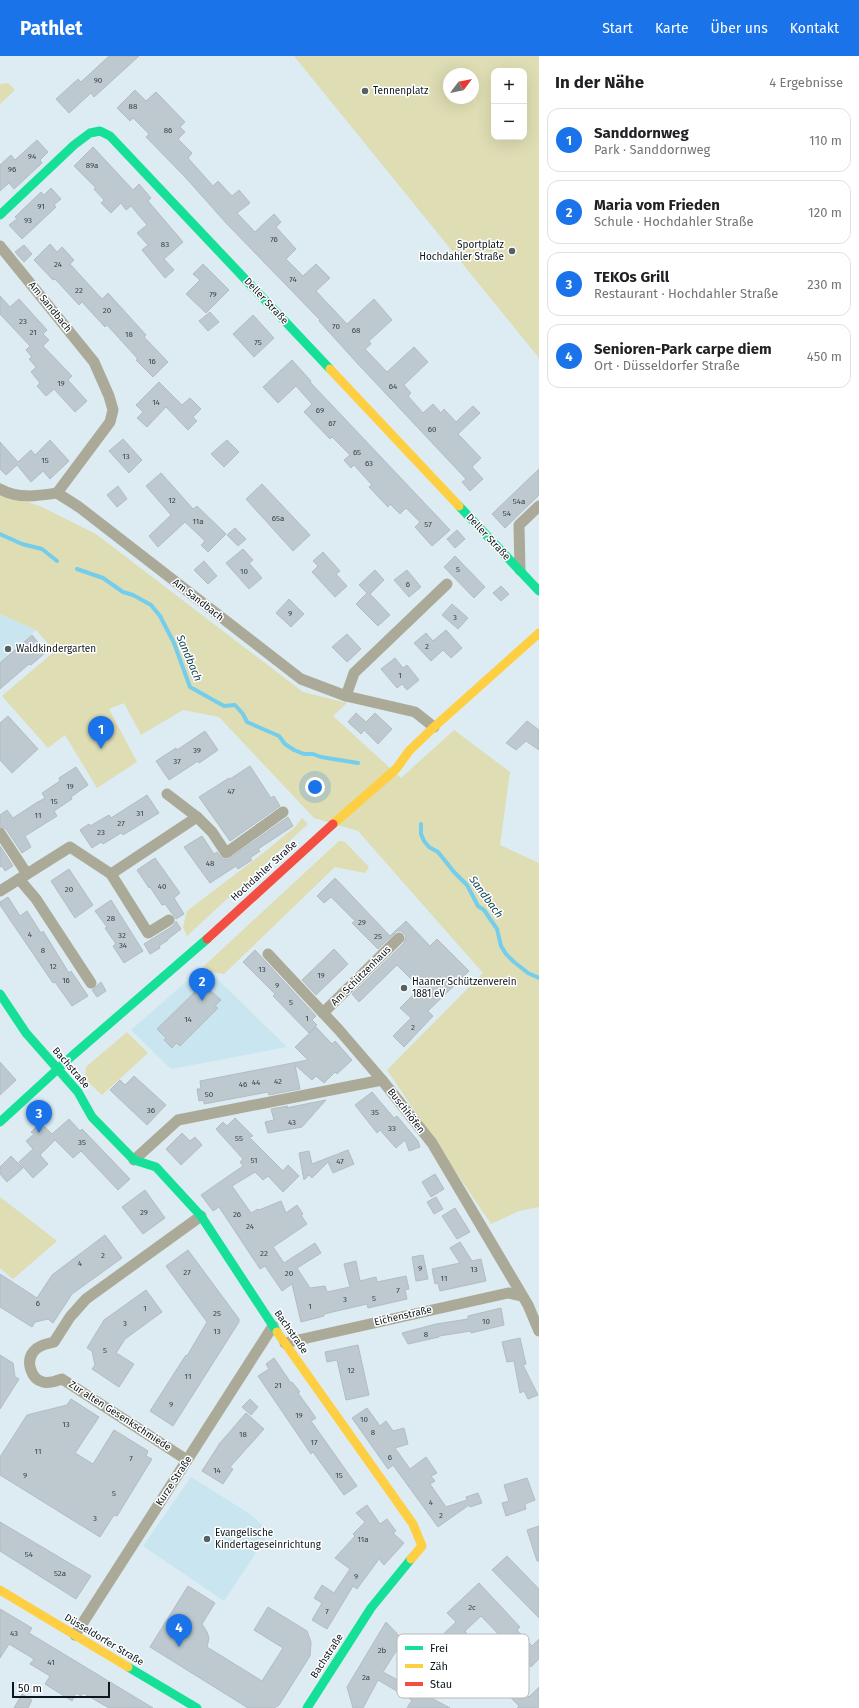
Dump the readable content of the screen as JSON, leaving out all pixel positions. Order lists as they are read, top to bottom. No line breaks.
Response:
{"streets":{"street":["Deller Straße","Am Sandbach","Hochdahler Straße","Am Schützenhaus","Bachstraße","Buschhöfen","Eichenstraße","Zur alten Gesenkschmiede","Kurze Straße","Düsseldorfer Straße"]},"crossings":[["Am Sandbach","Hochdahler Straße"],["Hochdahler Straße","Bachstraße"],["Am Schützenhaus","Buschhöfen"],["Bachstraße","Buschhöfen"],["Bachstraße","Eichenstraße"],["Bachstraße","Zur alten Gesenkschmiede"],["Bachstraße","Kurze Straße"],["Buschhöfen","Eichenstraße"],["Zur alten Gesenkschmiede","Kurze Straße"],["Kurze Straße","Düsseldorfer Straße"]],"water":["Sandbach"],"places":["Tennenplatz","Sportplatz Hochdahler Straße","Waldkindergarten","Haaner Schützenverein 1881 eV","Evangelische Kindertageseinrichtung"],"house_numbers":["90","88","86","94","89a","96","91","93","76","83","24","74","22","79","20","23","70","68","21","18","75","16","19","64","14","69","67","60","65","13","15","63","12","54a","54","65a","11a","57","5","10","6","9","3","2","1","39","37","19","47","15","31","11","27","23","48","40","20","28","29","4","32","25","34","8","12","13","19","16","9","5","1","14","2","42","44","46","50","36","35","43","33","55","35","51","47","29","26","24","22","2","4","9","13","27","20","11","7","5","3","6","1","1","25","10","3","13","8","5","12","11","21","9","19","10","13","8","18","17","11","6","7","14","9","15","5","4","2","3","11a","54","52a","9","2c","7","43","2b","41","2a"],"legend":["Frei","Zäh","Stau"],"scale_bar":"50 m","north":"top right","page":{"header":"Pathlet","nav":["Start","Karte","Über uns","Kontakt"],"heading":["In der Nähe","4 Ergebnisse"],"map_buttons":["+","−"],"list":[{"mark":"1","name":"Sanddornweg","note":"Park · Sanddornweg","value":"110 m"},{"mark":"2","name":"Maria vom Frieden","note":"Schule · Hochdahler Straße","value":"120 m"},{"mark":"3","name":"TEKOs Grill","note":"Restaurant · Hochdahler Straße","value":"230 m"},{"mark":"4","name":"Senioren-Park carpe diem","note":"Ort · Düsseldorfer Straße","value":"450 m"}],"pins":["1","2","3","4"],"scale":"50 m"}}
